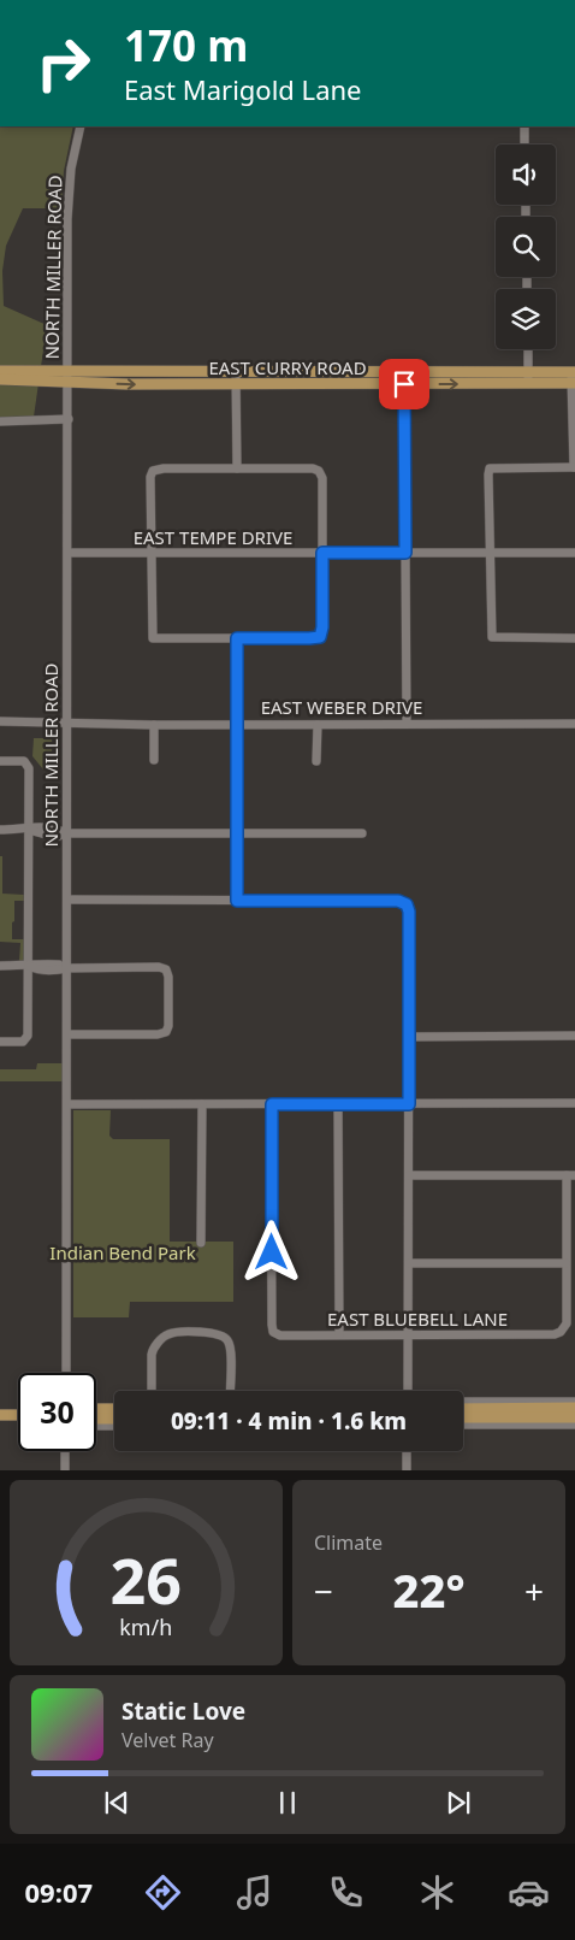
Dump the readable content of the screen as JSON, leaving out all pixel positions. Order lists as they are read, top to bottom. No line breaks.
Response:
{"streets":{"main road":["EAST CURRY ROAD"],"street":["NORTH MILLER ROAD","EAST TEMPE DRIVE","EAST WEBER DRIVE","EAST BLUEBELL LANE"]},"crossings":[["NORTH MILLER ROAD","EAST CURRY ROAD"],["NORTH MILLER ROAD","EAST TEMPE DRIVE"],["NORTH MILLER ROAD","EAST WEBER DRIVE"]],"parks":["Indian Bend Park"],"page":{"turn":["170 m","East Marigold Lane"],"limit":"30","trip":"09:11 · 4 min · 1.6 km","tile":"Climate","heat":["−","22°","+"],"song":["Static Love","Velvet Ray"],"tabs":"09:07","gauge":["26","km/h"]}}
